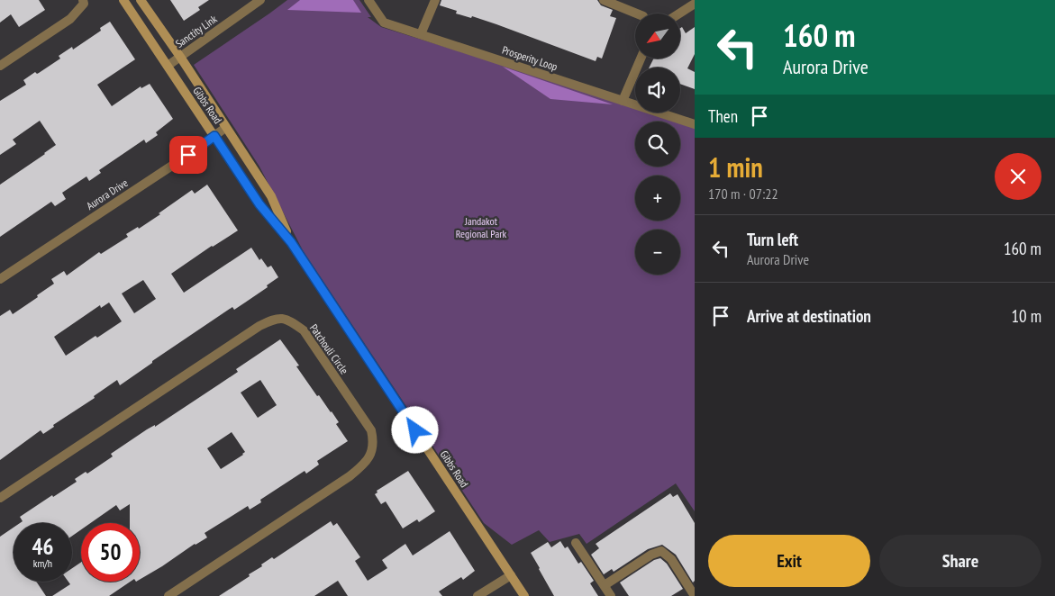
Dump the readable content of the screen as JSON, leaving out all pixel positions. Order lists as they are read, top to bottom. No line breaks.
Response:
{"streets":{"main road":["Gibbs Road"],"street":["Sanctity Link","Prosperity Loop","Aurora Drive","Patchouli Circle"]},"crossings":[["Sanctity Link","Gibbs Road"],["Gibbs Road","Aurora Drive"]],"parks":["Jandakot Regional Park"],"north":"bottom left","page":{"turn":["160 m","Aurora Drive"],"map_buttons":["+","−"],"then":"Then","heading":["1 min","170 m · 07:22"],"list":[{"name":"Turn left","note":"Aurora Drive","value":"160 m"},{"name":"Arrive at destination","value":"10 m"}],"speed":"46 km/h","limit":"50","buttons":["Exit","Share"]}}
